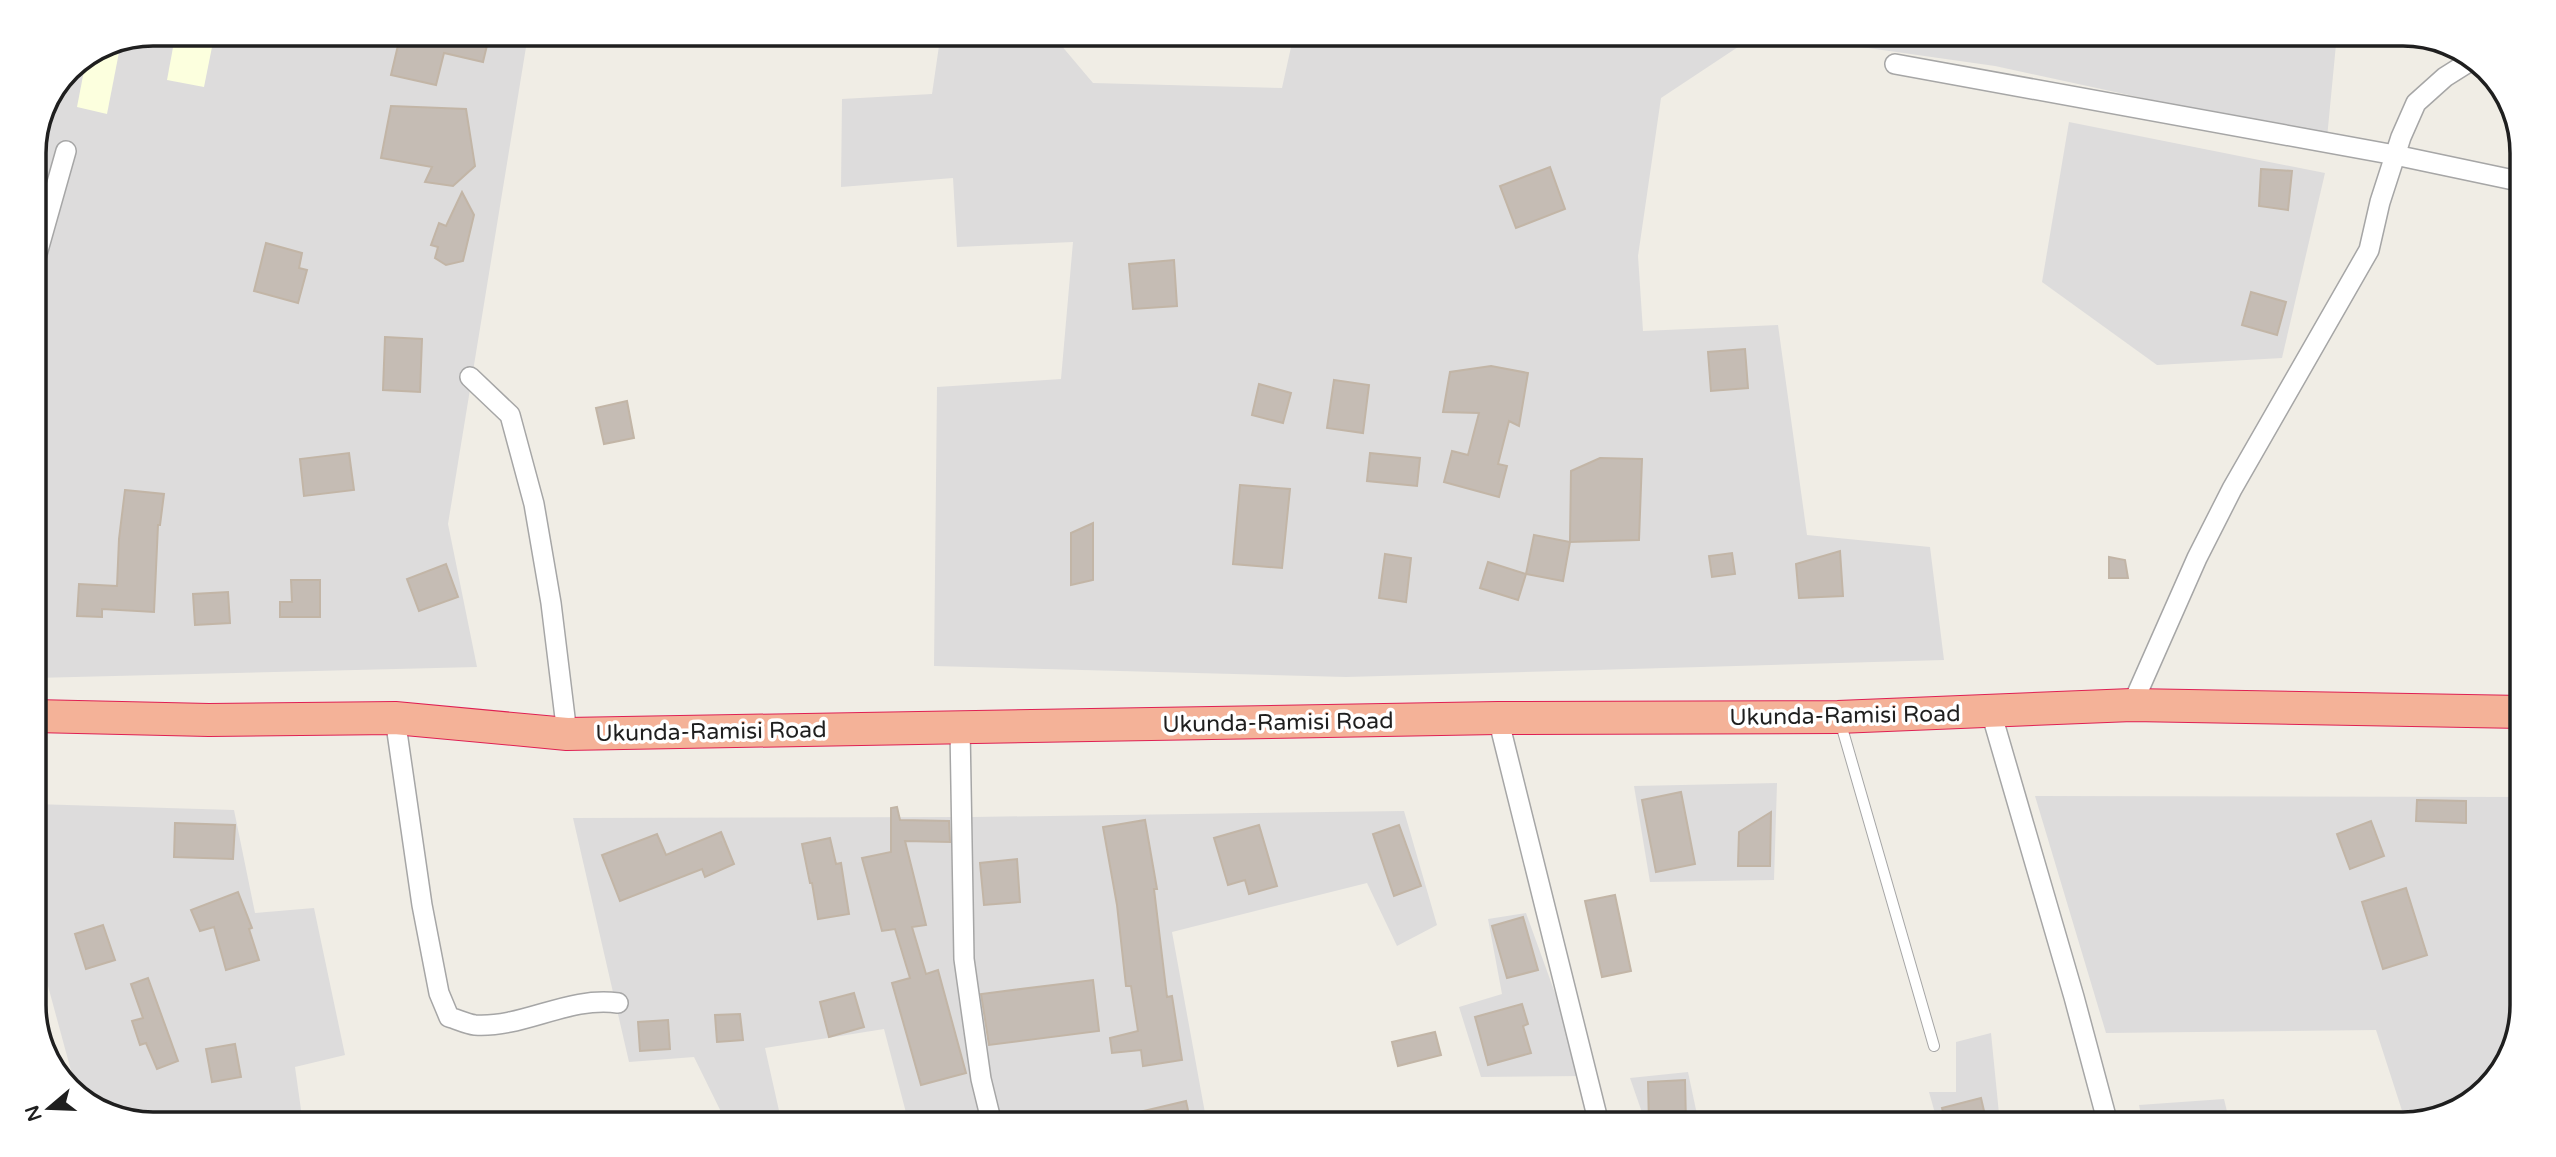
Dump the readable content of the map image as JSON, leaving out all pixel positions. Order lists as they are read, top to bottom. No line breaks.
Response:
{"streets":{"highway":["Ukunda-Ramisi Road"]},"north":"left"}
